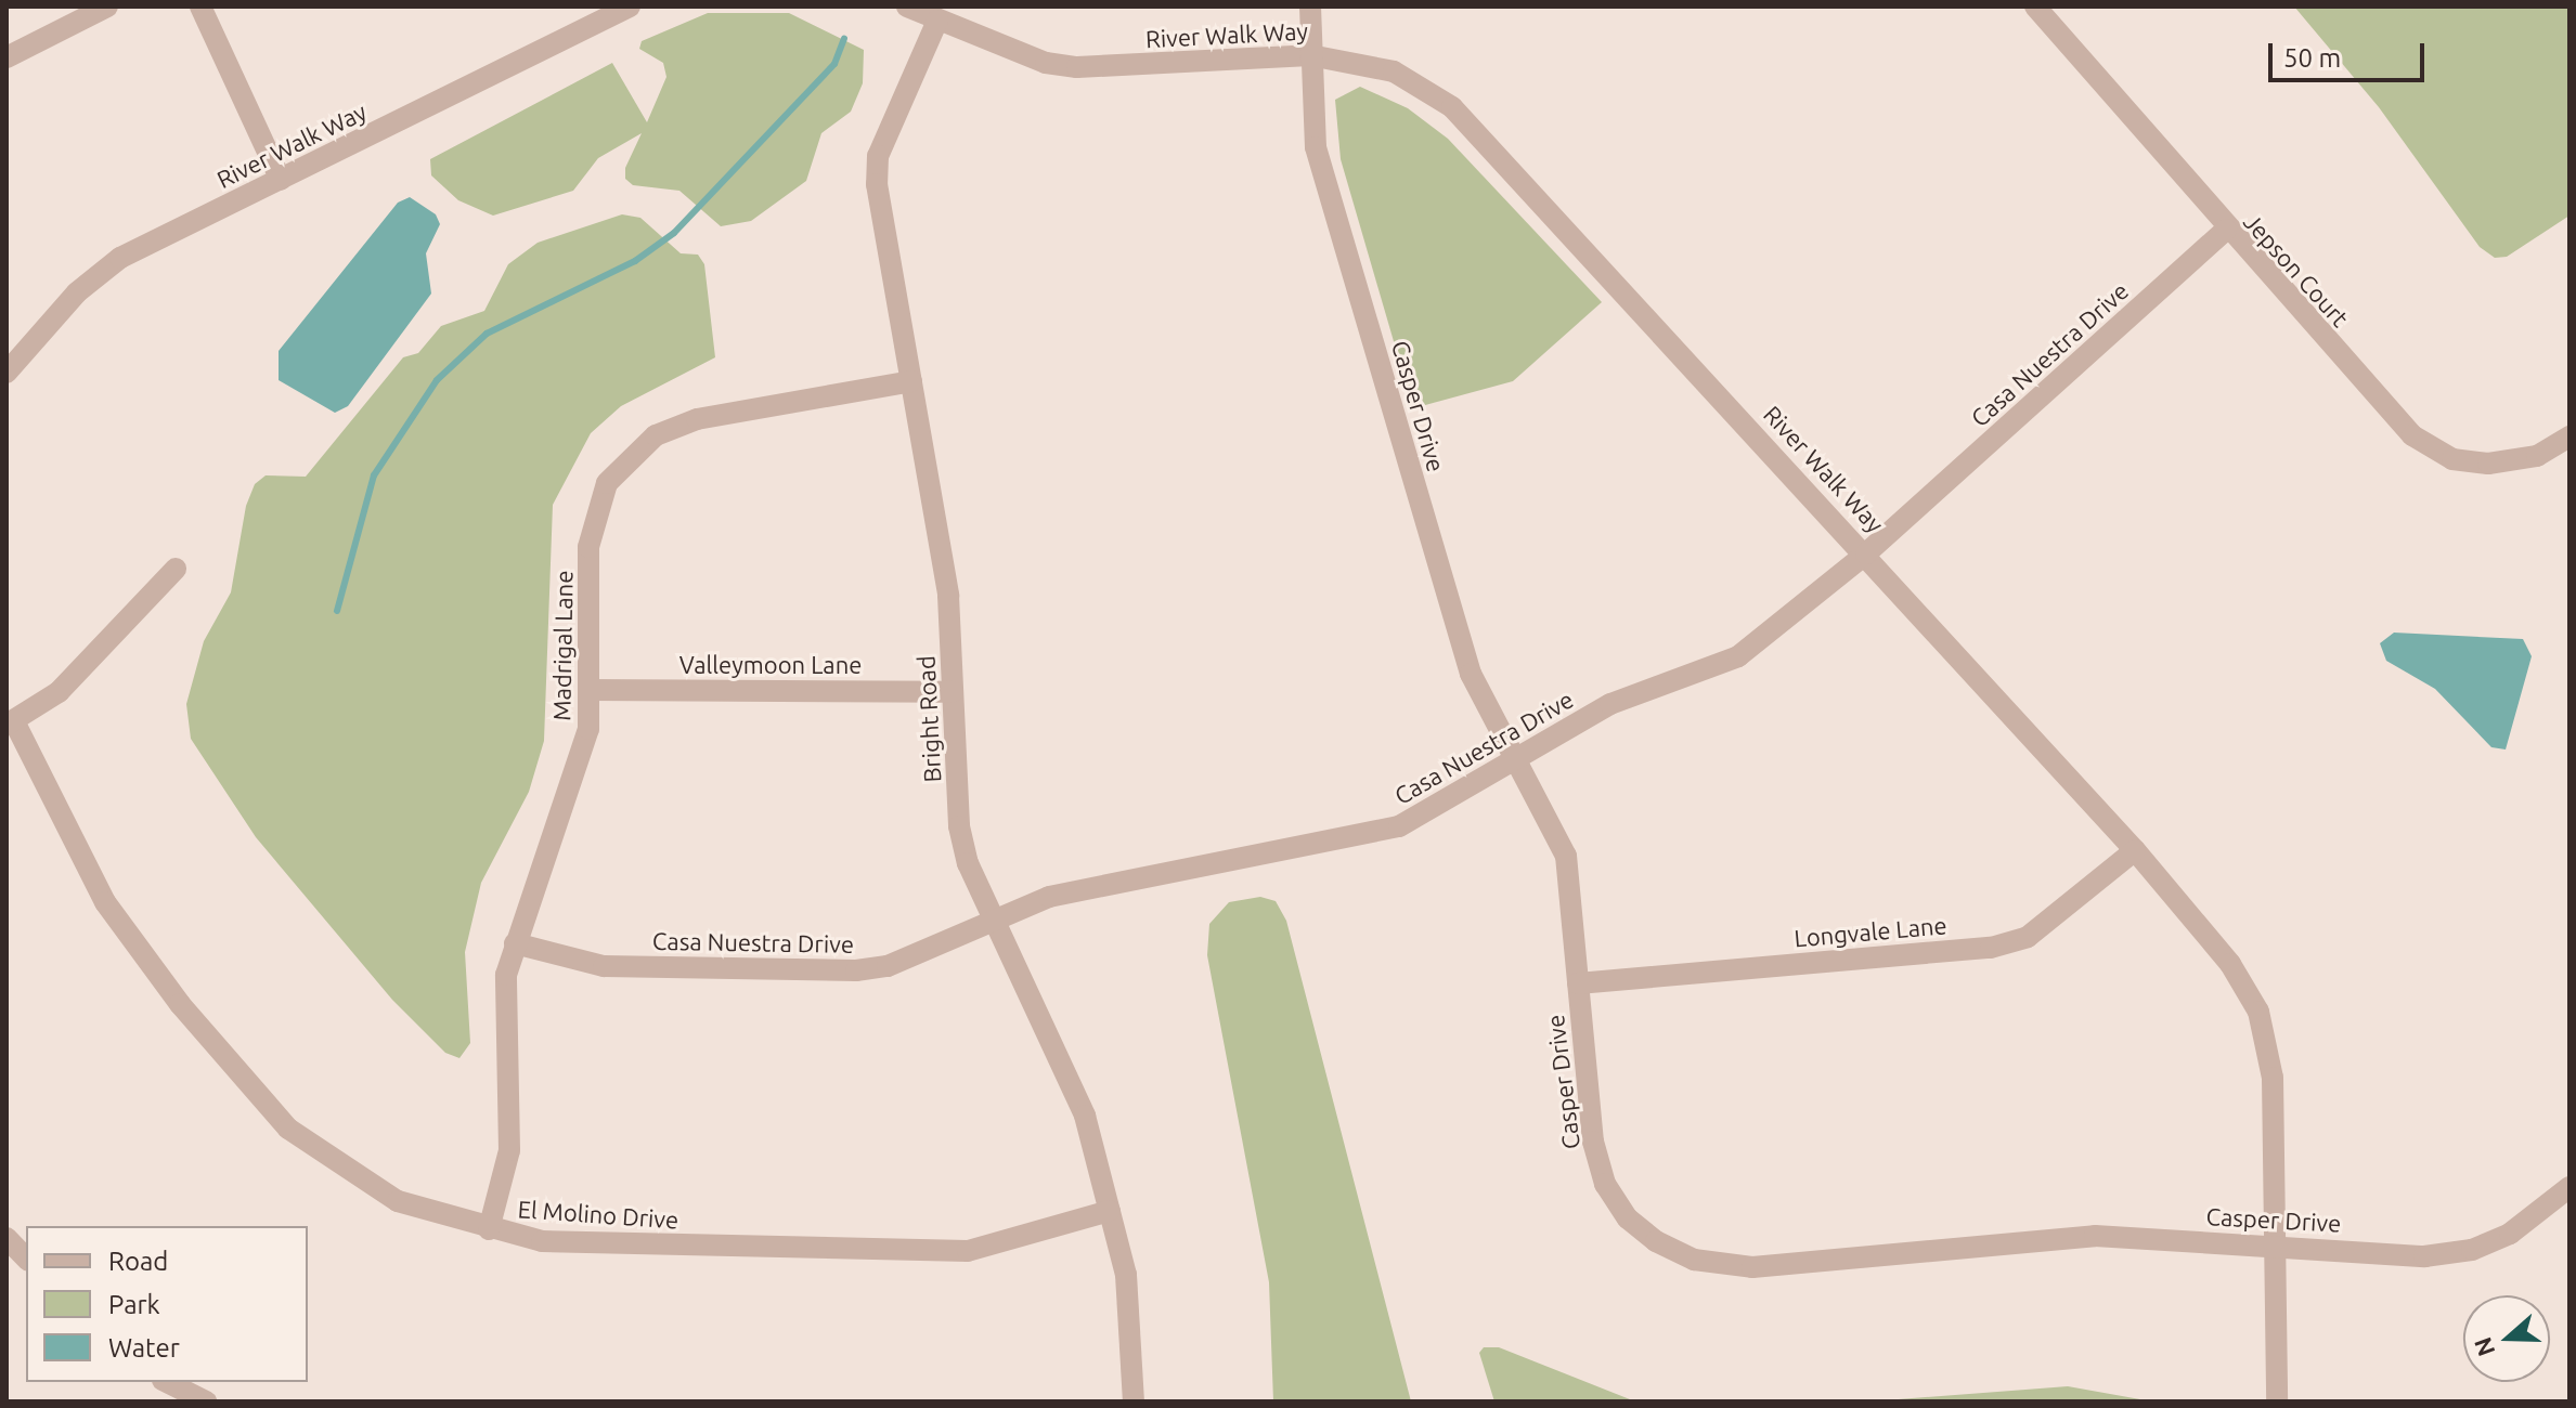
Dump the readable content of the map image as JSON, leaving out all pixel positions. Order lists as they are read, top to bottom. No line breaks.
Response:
{"streets":{"street":["River Walk Way","Jepson Court","Casa Nuestra Drive","Casper Drive","Madrigal Lane","Valleymoon Lane","Bright Road","Longvale Lane","El Molino Drive"]},"crossings":[["River Walk Way","Casa Nuestra Drive"],["River Walk Way","Casper Drive"],["River Walk Way","Bright Road"],["River Walk Way","Longvale Lane"],["Jepson Court","Casa Nuestra Drive"],["Casa Nuestra Drive","Casper Drive"],["Casa Nuestra Drive","Madrigal Lane"],["Casa Nuestra Drive","Bright Road"],["Casper Drive","Longvale Lane"],["Madrigal Lane","Valleymoon Lane"],["Madrigal Lane","Bright Road"],["Madrigal Lane","El Molino Drive"],["Valleymoon Lane","Bright Road"],["Bright Road","El Molino Drive"]],"legend":["Road","Park","Water"],"scale_bar":"50 m","north":"left"}
